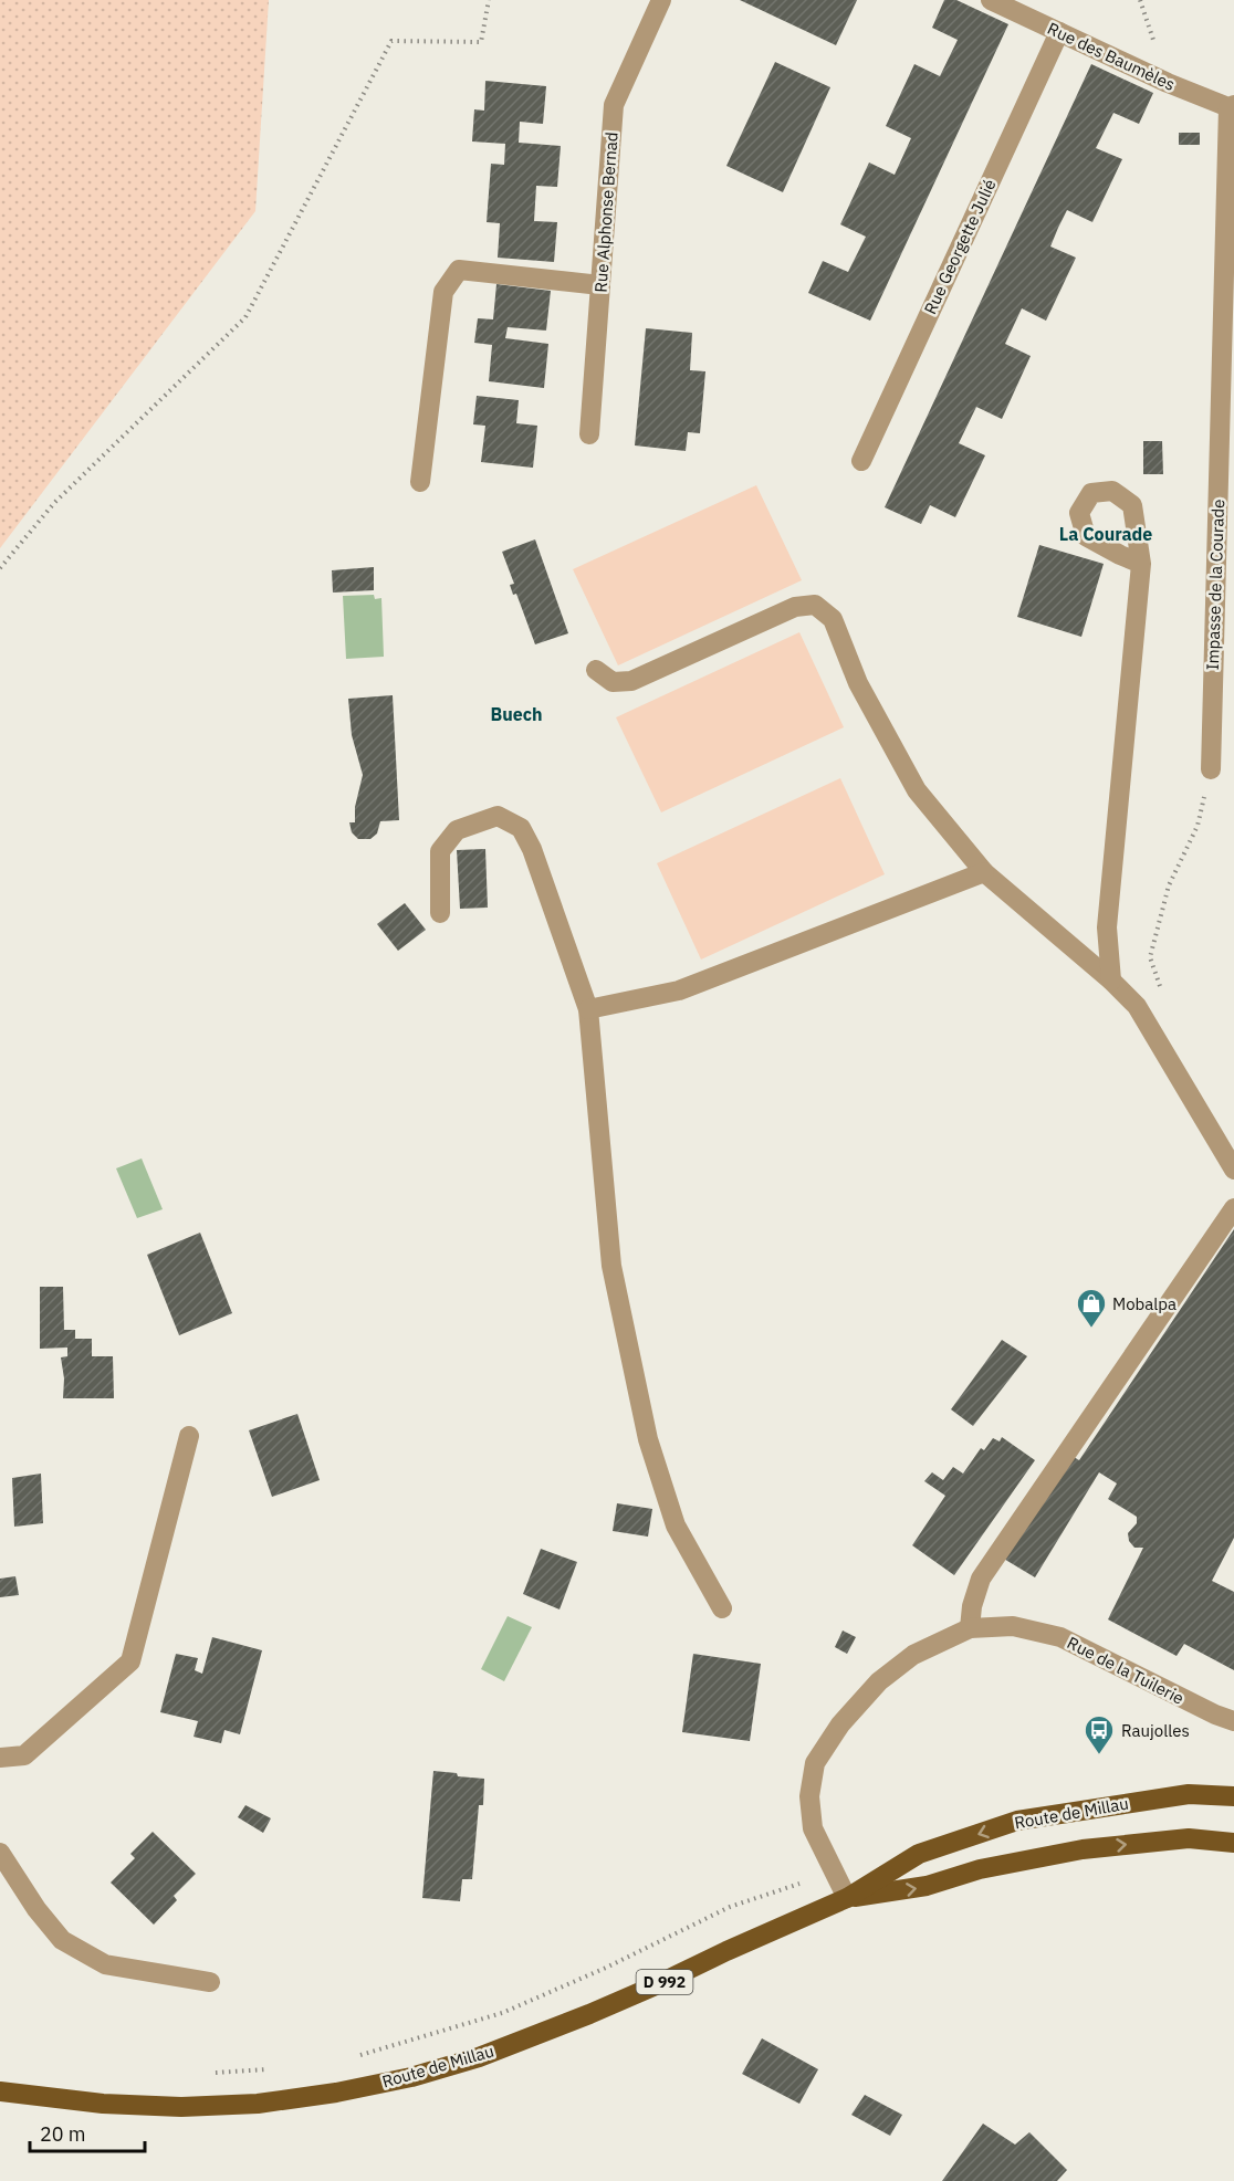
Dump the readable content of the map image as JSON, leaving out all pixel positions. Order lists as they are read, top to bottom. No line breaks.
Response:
{"streets":{"main road":["Route de Millau","D 992"],"street":["Rue des Baumèles","Rue Alphonse Bernad","Rue Georgette Julié","Impasse de la Courade","Rue de la Tuilerie"]},"crossings":[["Rue des Baumèles","Rue Georgette Julié"],["Rue des Baumèles","Impasse de la Courade"],["Rue de la Tuilerie","Route de Millau"]],"districts":["La Courade","Buech"],"places":{"shop":["Mobalpa"],"bus stop":["Raujolles"]},"scale_bar":"20 m"}
